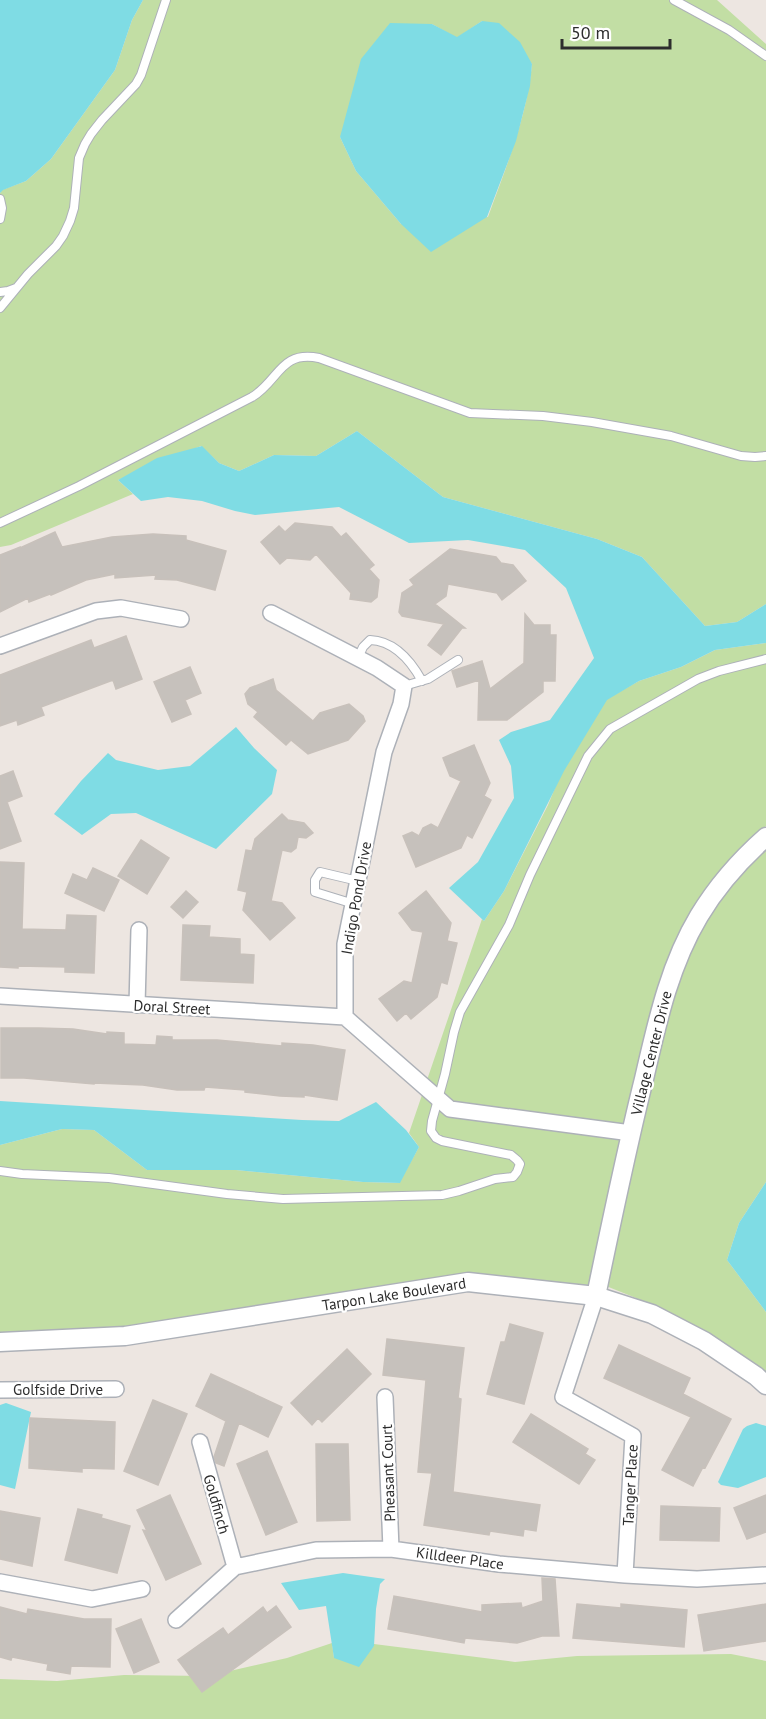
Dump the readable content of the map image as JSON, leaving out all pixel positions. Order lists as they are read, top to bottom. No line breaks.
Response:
{"streets":{"street":["Indigo Pond Drive","Doral Street","Village Center Drive","Tarpon Lake Boulevard","Golfside Drive","Pheasant Court","Tanger Place","Goldfinch","Killdeer Place"]},"crossings":[["Indigo Pond Drive","Doral Street"],["Village Center Drive","Tarpon Lake Boulevard"],["Village Center Drive","Tanger Place"],["Tarpon Lake Boulevard","Tanger Place"],["Pheasant Court","Killdeer Place"],["Tanger Place","Killdeer Place"],["Goldfinch","Killdeer Place"]],"scale_bar":"50 m"}
